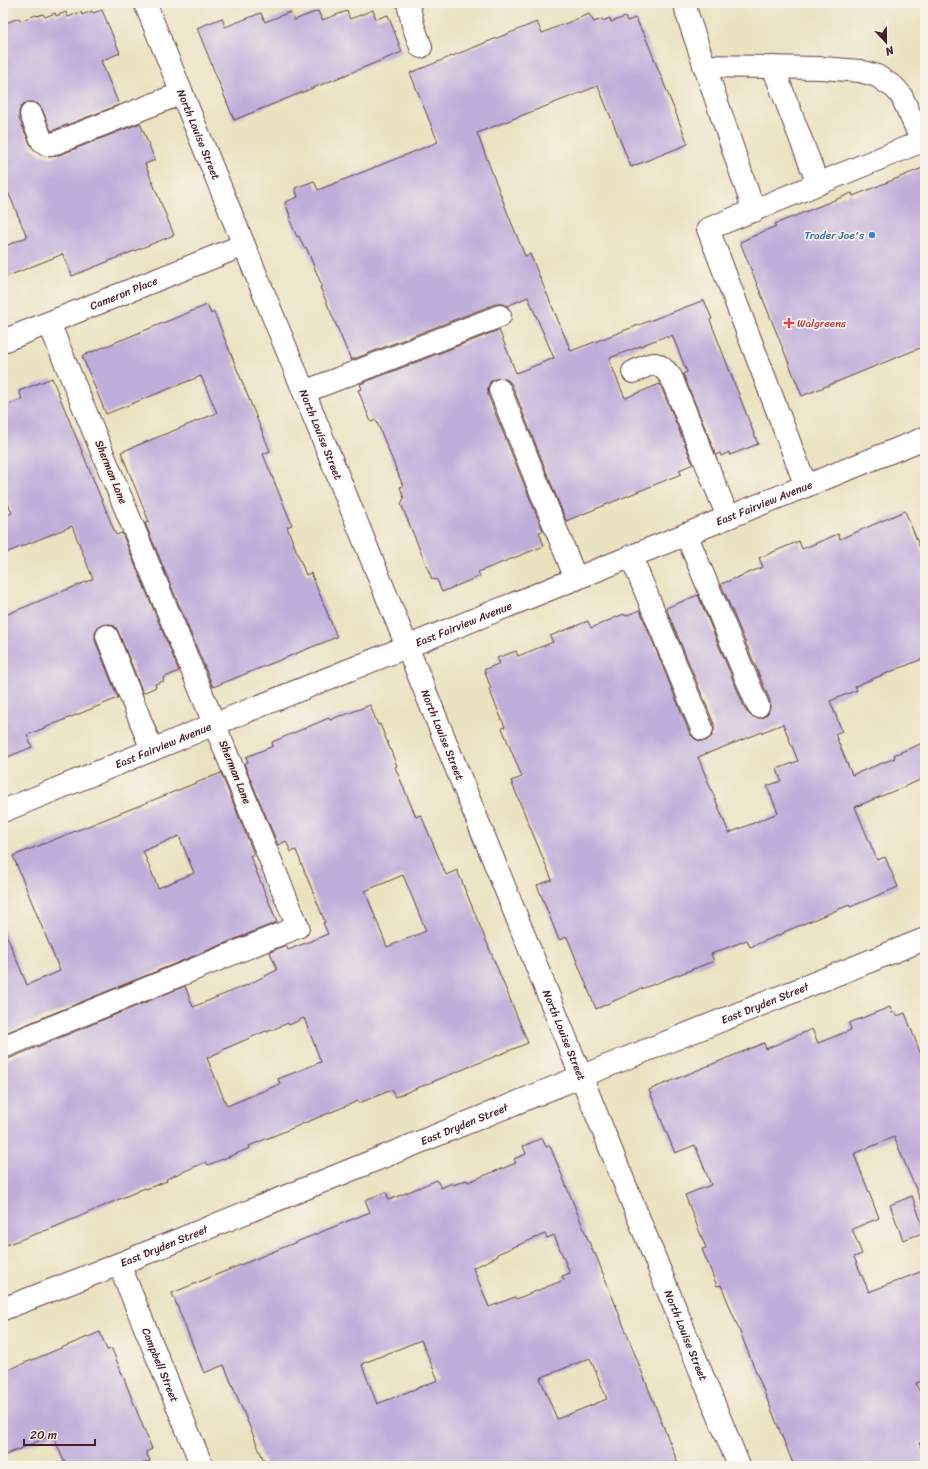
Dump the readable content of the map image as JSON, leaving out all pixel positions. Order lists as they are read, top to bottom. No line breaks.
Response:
{"streets":{"street":["North Louise Street","Cameron Place","Sherman Lane","East Fairview Avenue","East Dryden Street","Campbell Street"]},"crossings":[["North Louise Street","Cameron Place"],["North Louise Street","East Fairview Avenue"],["North Louise Street","East Dryden Street"],["Cameron Place","Sherman Lane"],["Sherman Lane","East Fairview Avenue"],["East Dryden Street","Campbell Street"]],"places":{"other":["Trader Joe's"],"health":["Walgreens"]},"scale_bar":"20 m","north":"bottom"}
